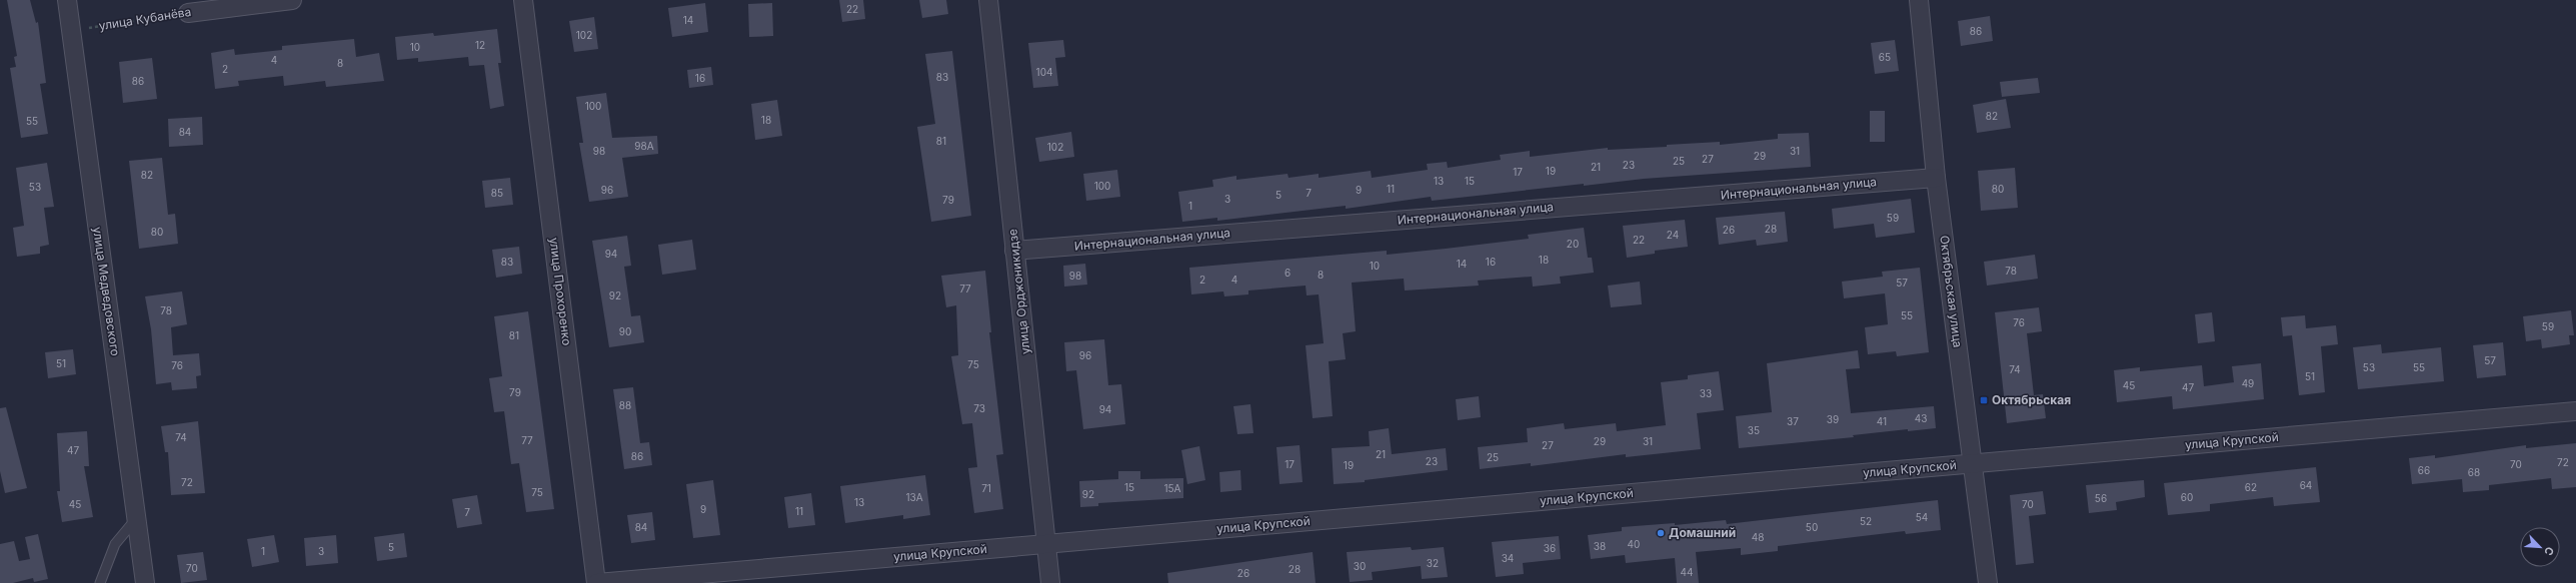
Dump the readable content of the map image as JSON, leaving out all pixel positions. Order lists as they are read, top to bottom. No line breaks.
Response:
{"streets":{"street":["улица Кубанёва","Интернациональная улица","улица Медведовского","улица Прохоренко","улица Орджоникидзе","Октябрьская улица","улица Крупской"]},"crossings":[["улица Кубанёва","улица Медведовского"],["Интернациональная улица","улица Орджоникидзе"],["Интернациональная улица","Октябрьская улица"],["улица Прохоренко","улица Крупской"],["улица Орджоникидзе","улица Крупской"],["Октябрьская улица","улица Крупской"]],"places":{"transit":["Октябрьская"],"other":["Домашний"]},"house_numbers":["22","14","86","102","12","10","65","4","8","2","104","83","16","86","100","82","18","55","84","81","98А","102","98","31","29","27","25","23","21","19","17","82","13","15","100","53","11","80","96","9","85","7","5","3","79","1","59","28","26","80","24","22","20","94","18","83","16","14","10","78","6","8","98","2","4","57","77","92","78","55","76","59","90","81","96","57","51","75","76","53","55","74","51","49","45","47","79","33","88","73","94","43","39","37","41","35","74","77","29","31","27","47","21","86","25","23","72","17","70","19","66","68","72","64","15","62","71","15А","75","92","13А","60","56","13","45","70","9","11","7","54","52","84","50","48","40","38","5","36","1","3","34","32","30","70","28","44","26"],"north":"bottom right"}
